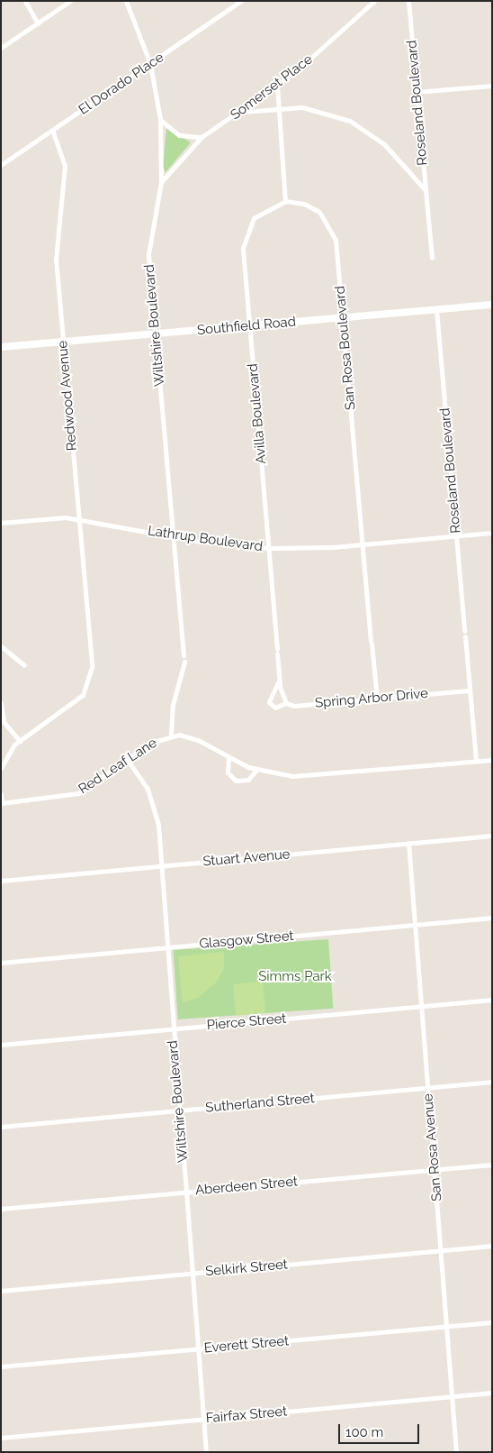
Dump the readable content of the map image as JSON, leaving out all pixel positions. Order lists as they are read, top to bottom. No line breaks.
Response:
{"streets":{"main road":["Southfield Road"],"street":["El Dorado Place","Somerset Place","Roseland Boulevard","Wiltshire Boulevard","San Rosa Boulevard","Redwood Avenue","Avilla Boulevard","Lathrup Boulevard","Spring Arbor Drive","Red Leaf Lane","Stuart Avenue","Glasgow Street","Pierce Street","Sutherland Street","San Rosa Avenue","Aberdeen Street","Selkirk Street","Everett Street","Fairfax Street"]},"crossings":[["El Dorado Place","Wiltshire Boulevard"],["El Dorado Place","Redwood Avenue"],["Somerset Place","Wiltshire Boulevard"],["Roseland Boulevard","Southfield Road"],["Roseland Boulevard","Lathrup Boulevard"],["Roseland Boulevard","Spring Arbor Drive"],["Roseland Boulevard","Red Leaf Lane"],["Wiltshire Boulevard","Southfield Road"],["Wiltshire Boulevard","Lathrup Boulevard"],["Wiltshire Boulevard","Red Leaf Lane"],["Wiltshire Boulevard","Stuart Avenue"],["Wiltshire Boulevard","Glasgow Street"],["Wiltshire Boulevard","Pierce Street"],["Wiltshire Boulevard","Sutherland Street"],["Wiltshire Boulevard","Aberdeen Street"],["Wiltshire Boulevard","Selkirk Street"],["Wiltshire Boulevard","Everett Street"],["Wiltshire Boulevard","Fairfax Street"],["Southfield Road","San Rosa Boulevard"],["Southfield Road","Redwood Avenue"],["Southfield Road","Avilla Boulevard"],["San Rosa Boulevard","Avilla Boulevard"],["San Rosa Boulevard","Lathrup Boulevard"],["San Rosa Boulevard","Spring Arbor Drive"],["Redwood Avenue","Lathrup Boulevard"],["Avilla Boulevard","Lathrup Boulevard"],["Avilla Boulevard","Spring Arbor Drive"],["Stuart Avenue","San Rosa Avenue"],["Glasgow Street","San Rosa Avenue"],["Pierce Street","San Rosa Avenue"],["Sutherland Street","San Rosa Avenue"],["San Rosa Avenue","Aberdeen Street"],["San Rosa Avenue","Selkirk Street"],["San Rosa Avenue","Everett Street"],["San Rosa Avenue","Fairfax Street"]],"parks":["Simms Park"],"scale_bar":"100 m"}
